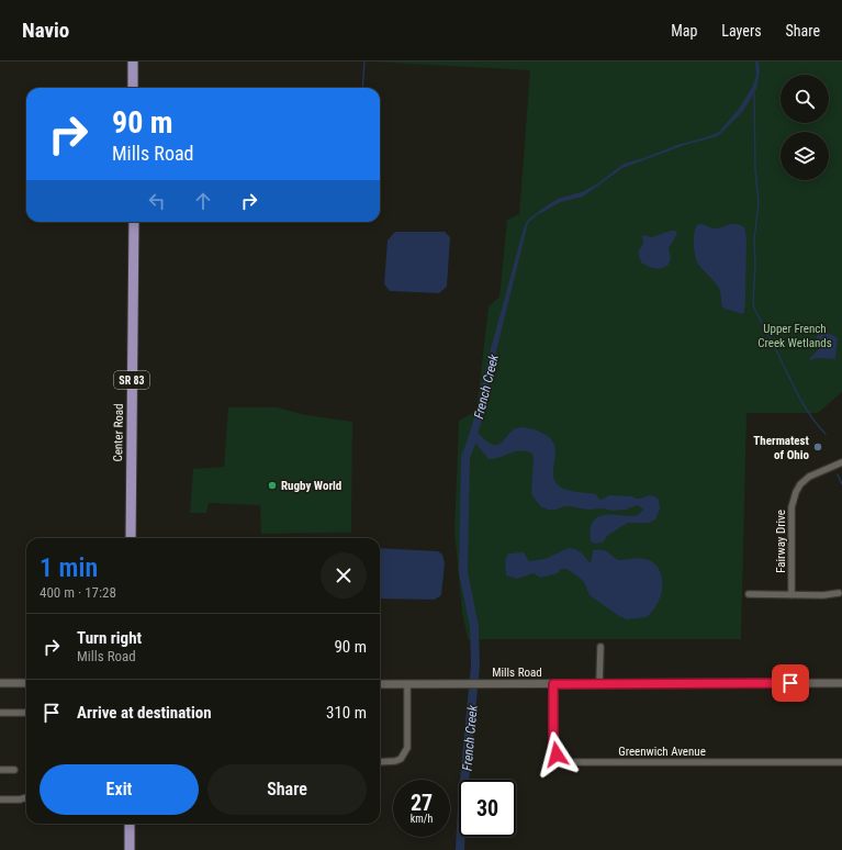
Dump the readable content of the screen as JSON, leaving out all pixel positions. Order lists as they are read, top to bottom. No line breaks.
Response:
{"streets":{"main road":["SR 83","Center Road"],"street":["Fairway Drive","Mills Road","Greenwich Avenue"]},"crossings":[["Mills Road","Greenwich Avenue"]],"water":["French Creek"],"parks":["Upper French Creek Wetlands"],"places":["Thermatest of Ohio","Rugby World"],"page":{"header":"Navio","nav":["Map","Layers","Share"],"turn":["90 m","Mills Road"],"heading":["1 min","400 m · 17:28"],"list":[{"name":"Turn right","note":"Mills Road","value":"90 m"},{"name":"Arrive at destination","value":"310 m"}],"buttons":["Exit","Share"],"speed":"27 km/h","limit":"30"}}
